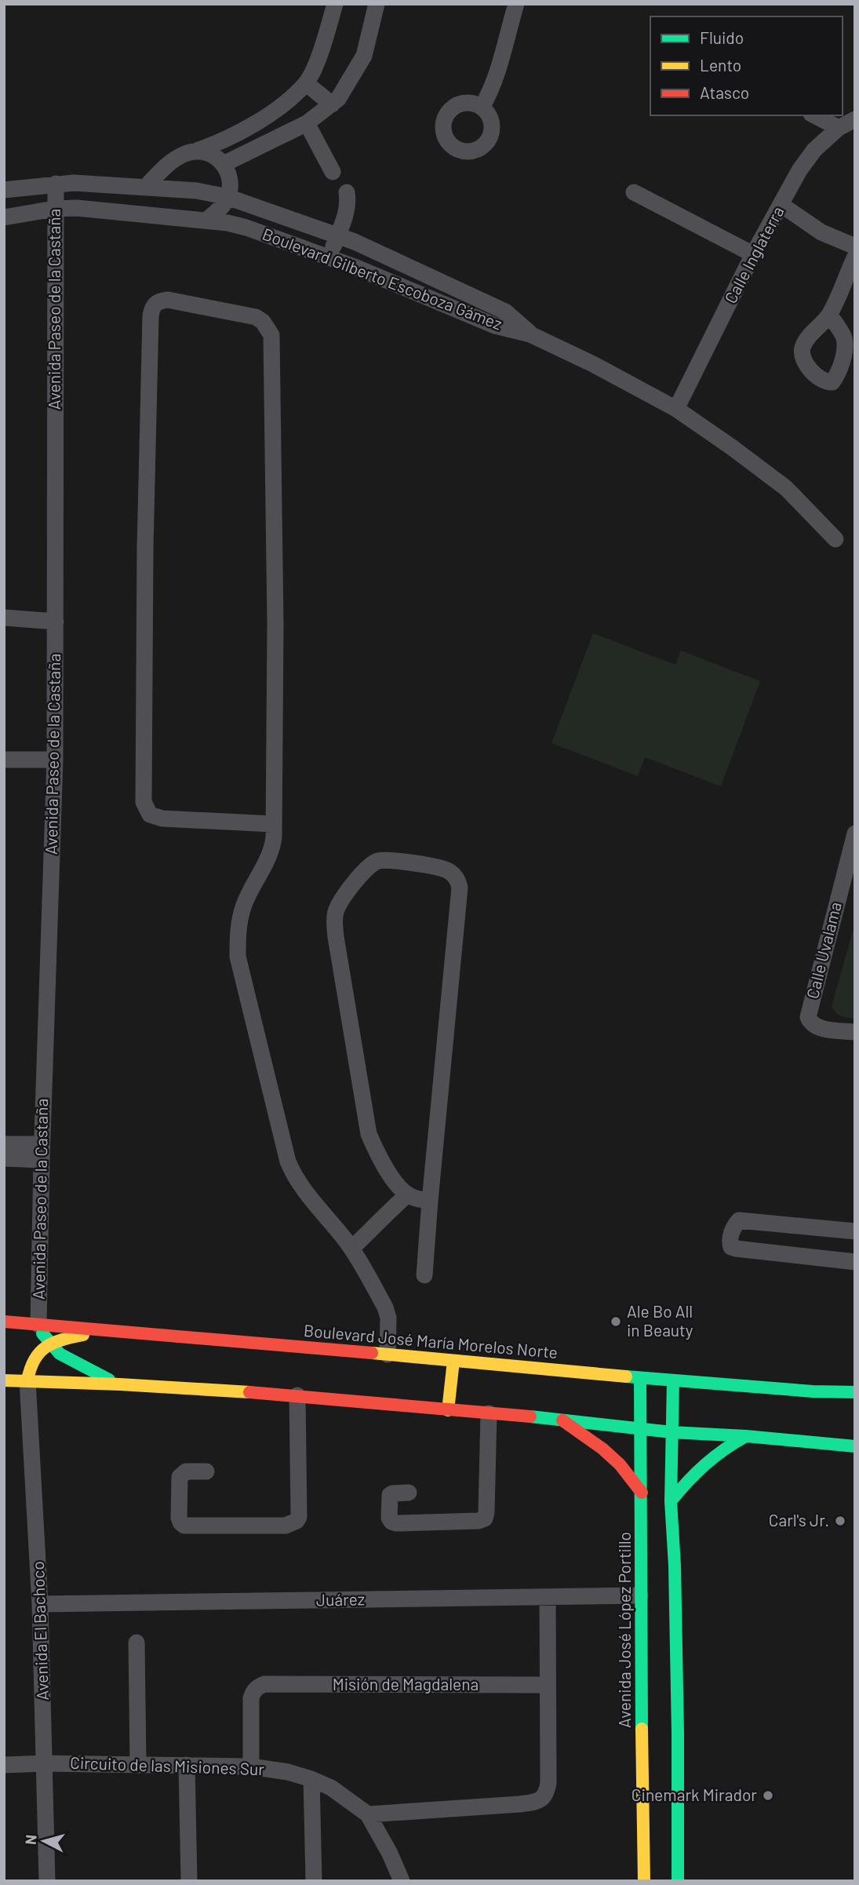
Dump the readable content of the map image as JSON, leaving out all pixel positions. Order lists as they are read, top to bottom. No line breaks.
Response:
{"streets":{"main road":["Boulevard José María Morelos Norte","Avenida José López Portillo"],"street":["Calle Inglaterra","Boulevard Gilberto Escoboza Gámez","Avenida Paseo de la Castaña","Calle Uvalama","Juárez","Avenida El Bachoco","Misión de Magdalena","Circuito de las Misiones Sur"]},"crossings":[["Calle Inglaterra","Boulevard Gilberto Escoboza Gámez"],["Boulevard Gilberto Escoboza Gámez","Avenida Paseo de la Castaña"],["Avenida Paseo de la Castaña","Boulevard José María Morelos Norte"],["Boulevard José María Morelos Norte","Avenida José López Portillo"],["Juárez","Avenida José López Portillo"],["Juárez","Avenida El Bachoco"],["Avenida El Bachoco","Circuito de las Misiones Sur"],["Misión de Magdalena","Circuito de las Misiones Sur"]],"places":["Ale Bo All in Beauty","Carl's Jr.","Cinemark Mirador"],"legend":["Fluido","Lento","Atasco"],"north":"left"}
